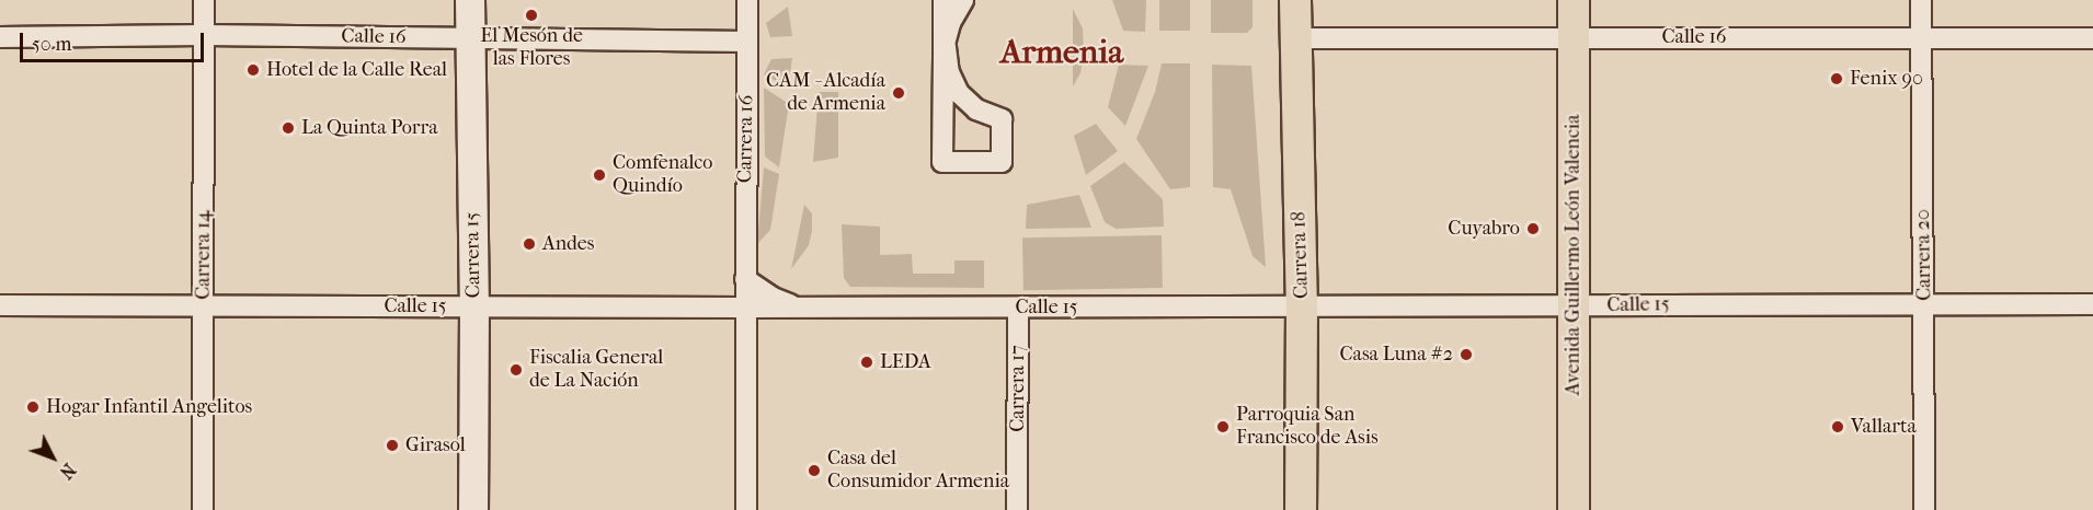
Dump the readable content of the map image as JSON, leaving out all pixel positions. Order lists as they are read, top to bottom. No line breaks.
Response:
{"streets":{"main road":["Carrera 18","Avenida Guillermo León Valencia"],"street":["Calle 16","Carrera 16","Carrera 14","Carrera 15","Carrera 20","Calle 15","Carrera 17"]},"crossings":[["Calle 16","Carrera 16"],["Calle 16","Carrera 14"],["Calle 16","Carrera 15"],["Calle 16","Carrera 18"],["Calle 16","Avenida Guillermo León Valencia"],["Calle 16","Carrera 20"],["Carrera 16","Calle 15"],["Carrera 14","Calle 15"],["Carrera 15","Calle 15"],["Carrera 18","Calle 15"],["Avenida Guillermo León Valencia","Calle 15"],["Carrera 20","Calle 15"],["Calle 15","Carrera 17"]],"districts":["Armenia"],"places":["El Mesón de las Flores","Hotel de la Calle Real","Fenix 90","CAM - Alcadía de Armenia","La Quinta Porra","Comfenalco Quindío","Cuyabro","Andes","Casa Luna #2","LEDA","Fiscalia General de La Nación","Hogar Infantil Angelitos","Parroquia San Francisco de Asis","Vallarta","Girasol","Casa del Consumidor Armenia"],"scale_bar":"50 m","north":"bottom right"}
